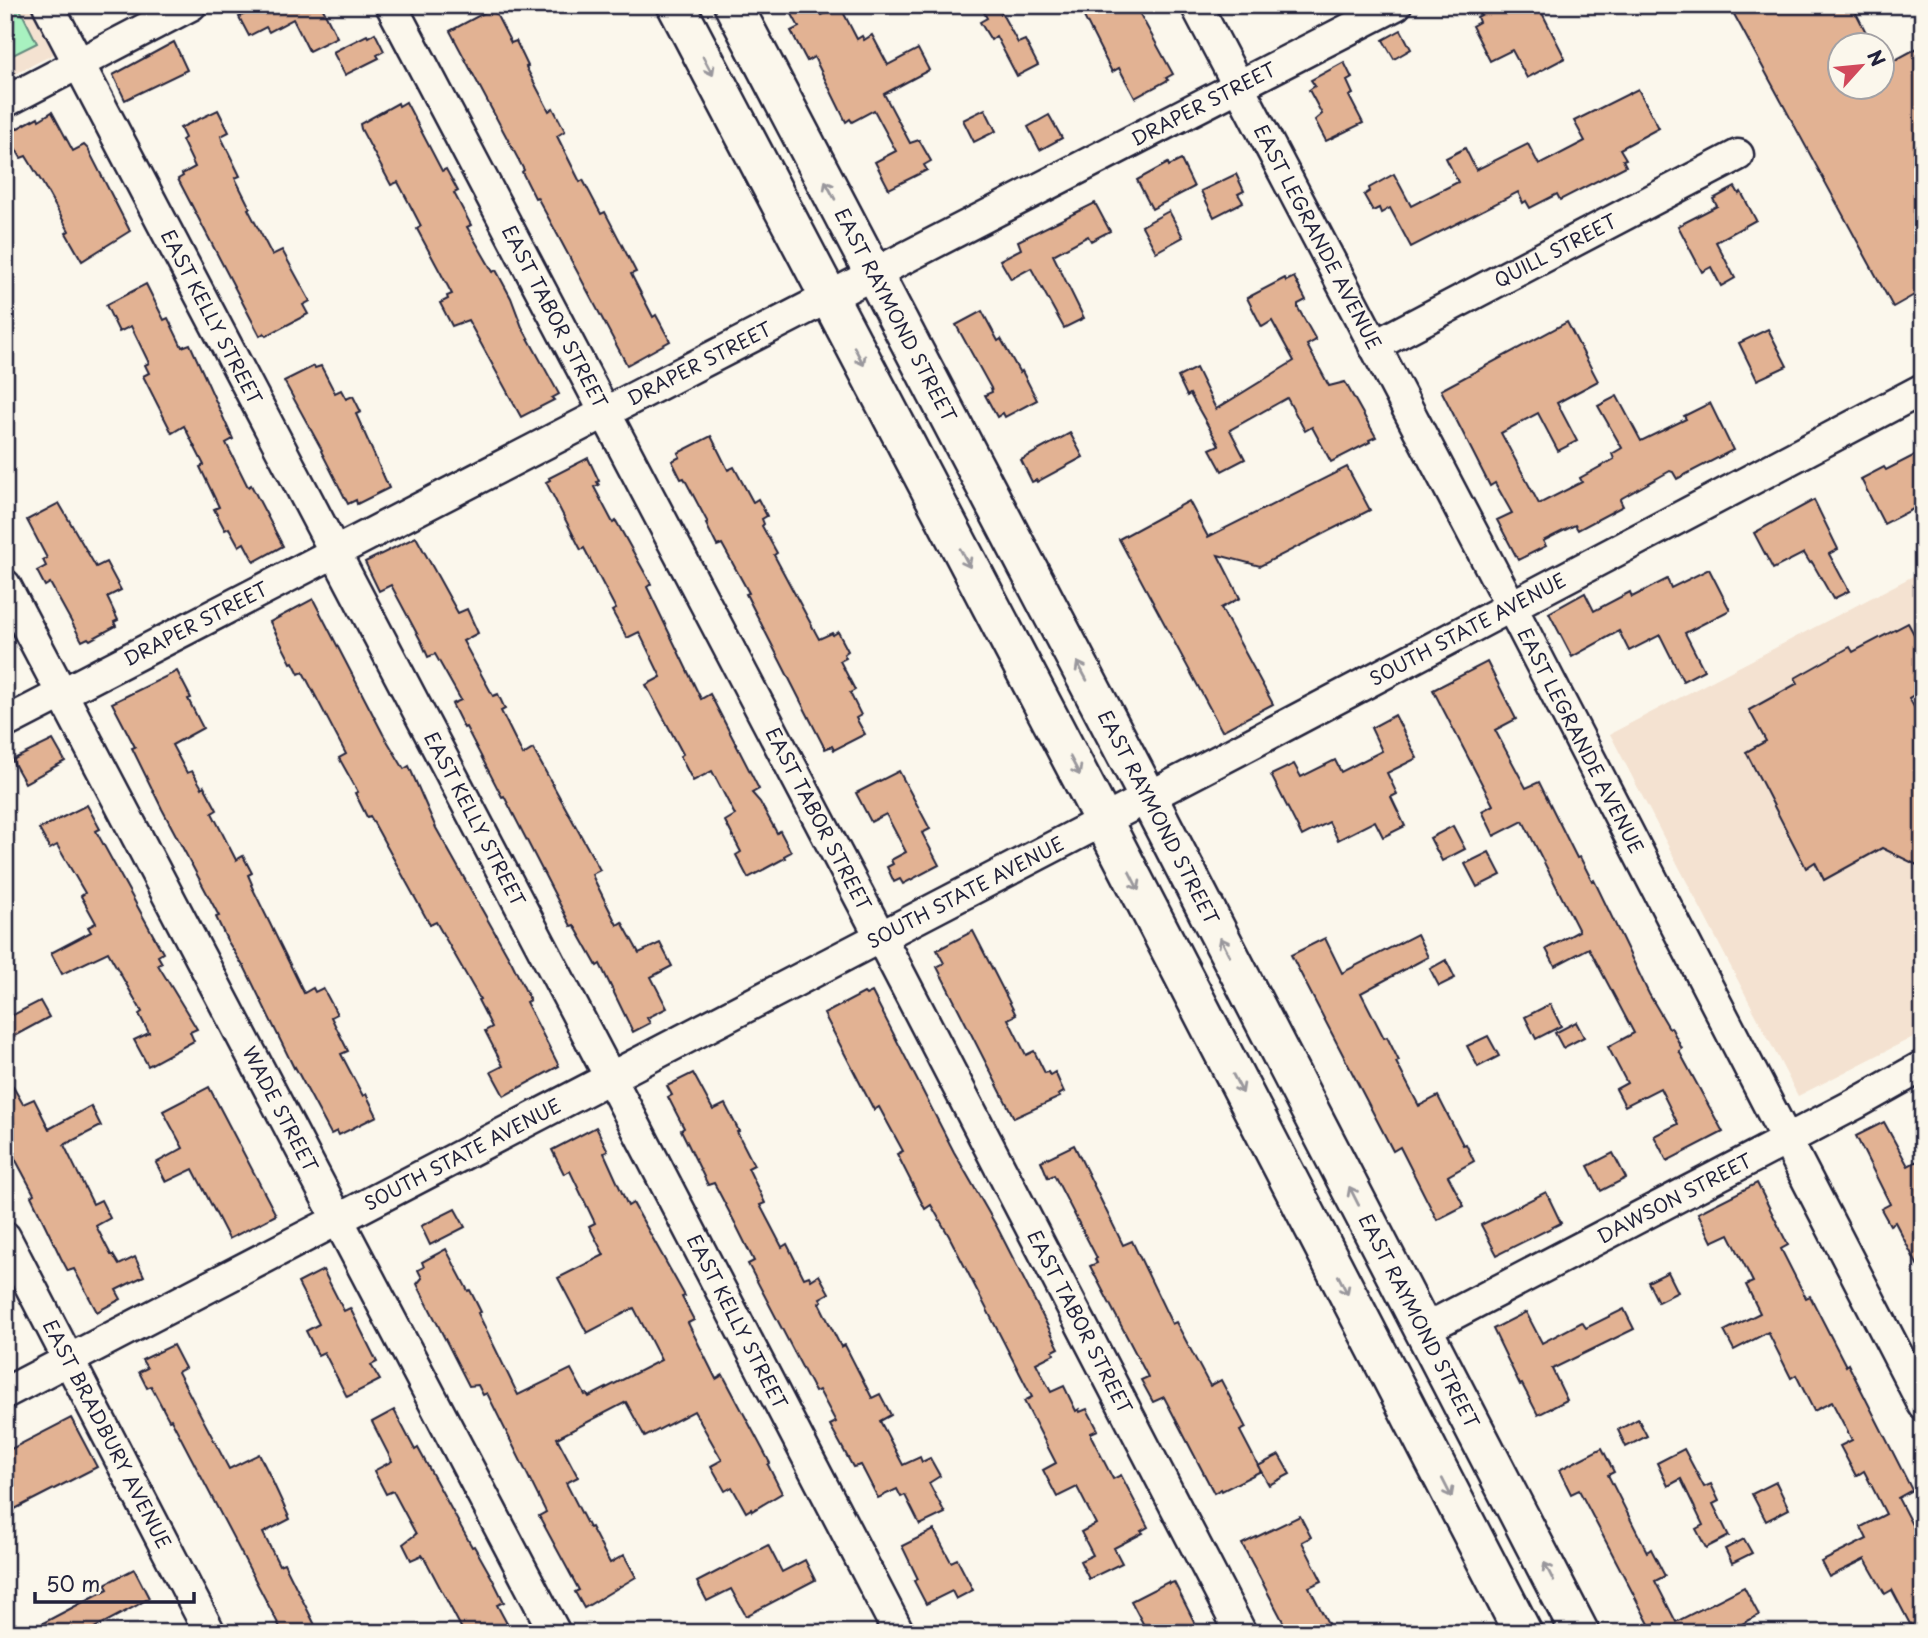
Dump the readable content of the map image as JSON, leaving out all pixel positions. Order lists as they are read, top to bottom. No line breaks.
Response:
{"streets":{"main road":["EAST RAYMOND STREET"],"street":["DRAPER STREET","EAST LEGRANDE AVENUE","QUILL STREET","EAST KELLY STREET","EAST TABOR STREET","SOUTH STATE AVENUE","WADE STREET","DAWSON STREET","EAST BRADBURY AVENUE"]},"crossings":[["DRAPER STREET","EAST LEGRANDE AVENUE"],["DRAPER STREET","EAST KELLY STREET"],["DRAPER STREET","EAST TABOR STREET"],["DRAPER STREET","EAST RAYMOND STREET"],["DRAPER STREET","WADE STREET"],["EAST LEGRANDE AVENUE","QUILL STREET"],["EAST LEGRANDE AVENUE","SOUTH STATE AVENUE"],["EAST LEGRANDE AVENUE","DAWSON STREET"],["EAST KELLY STREET","SOUTH STATE AVENUE"],["EAST TABOR STREET","SOUTH STATE AVENUE"],["EAST RAYMOND STREET","SOUTH STATE AVENUE"],["EAST RAYMOND STREET","DAWSON STREET"],["SOUTH STATE AVENUE","WADE STREET"],["SOUTH STATE AVENUE","EAST BRADBURY AVENUE"]],"scale_bar":"50 m","north":"top right"}
